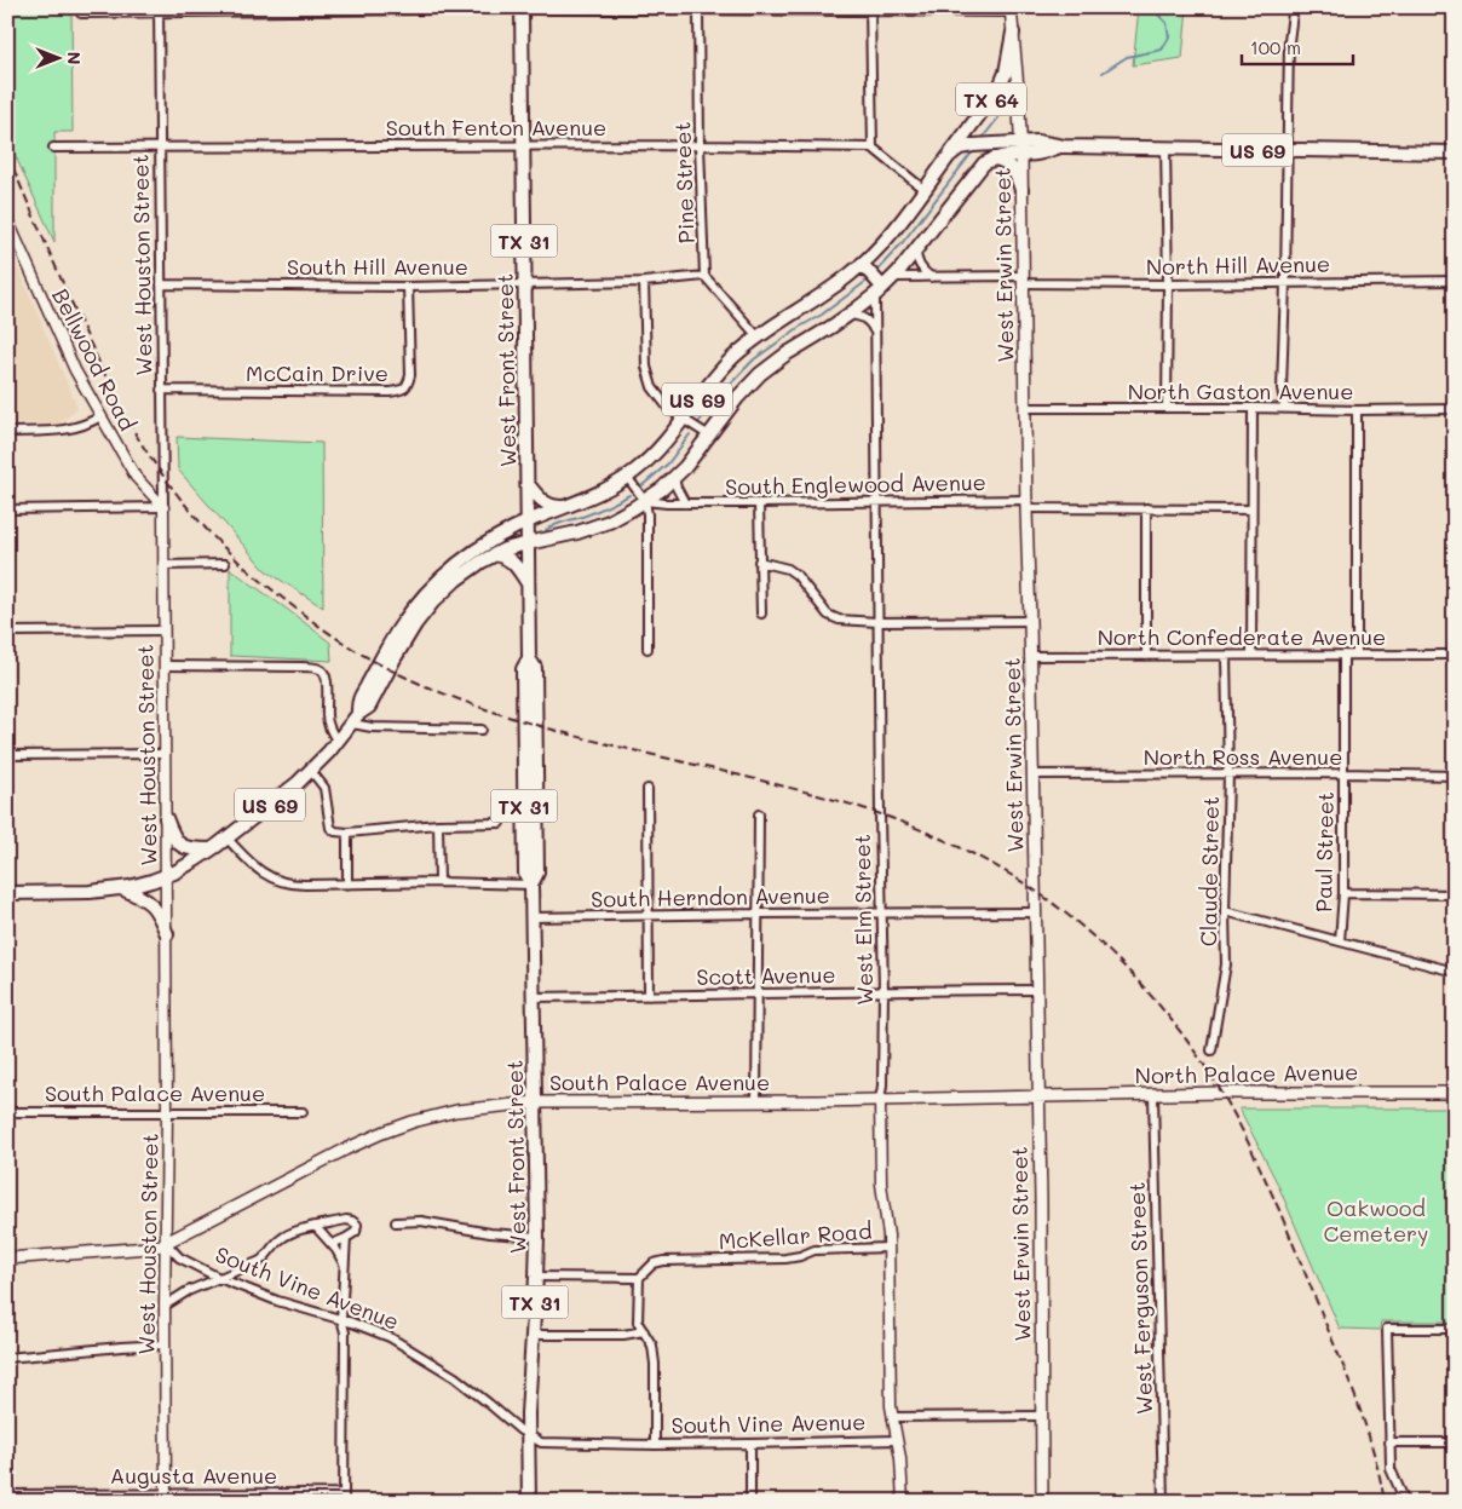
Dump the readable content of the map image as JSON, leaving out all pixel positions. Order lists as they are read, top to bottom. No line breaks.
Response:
{"streets":{"main road":["TX 64","US 69","TX 31","West Erwin Street","West Front Street","North Palace Avenue","South Palace Avenue"],"street":["South Fenton Avenue","Pine Street","West Houston Street","North Hill Avenue","South Hill Avenue","Bellwood Road","McCain Drive","North Gaston Avenue","South Englewood Avenue","North Confederate Avenue","North Ross Avenue","Paul Street","Claude Street","South Herndon Avenue","West Elm Street","Scott Avenue","McKellar Road","South Vine Avenue","West Ferguson Street","Augusta Avenue"]},"crossings":[["TX 64","US 69"],["TX 64","West Erwin Street"],["South Fenton Avenue","Pine Street"],["South Fenton Avenue","West Houston Street"],["South Fenton Avenue","West Front Street"],["US 69","West Houston Street"],["US 69","West Erwin Street"],["US 69","West Front Street"],["US 69","South Englewood Avenue"],["US 69","West Elm Street"],["Pine Street","South Hill Avenue"],["West Houston Street","South Hill Avenue"],["West Houston Street","Bellwood Road"],["West Houston Street","McCain Drive"],["West Houston Street","South Palace Avenue"],["West Houston Street","South Vine Avenue"],["West Houston Street","Augusta Avenue"],["West Erwin Street","North Hill Avenue"],["West Erwin Street","North Gaston Avenue"],["West Erwin Street","South Englewood Avenue"],["West Erwin Street","North Confederate Avenue"],["West Erwin Street","North Ross Avenue"],["West Erwin Street","South Herndon Avenue"],["West Erwin Street","Scott Avenue"],["West Erwin Street","North Palace Avenue"],["West Erwin Street","South Palace Avenue"],["West Erwin Street","South Vine Avenue"],["South Hill Avenue","West Front Street"],["South Hill Avenue","McCain Drive"],["West Front Street","South Herndon Avenue"],["West Front Street","Scott Avenue"],["West Front Street","South Palace Avenue"],["West Front Street","South Vine Avenue"],["South Englewood Avenue","West Elm Street"],["North Confederate Avenue","Paul Street"],["North Confederate Avenue","Claude Street"],["North Ross Avenue","Paul Street"],["North Ross Avenue","Claude Street"],["South Herndon Avenue","West Elm Street"],["West Elm Street","Scott Avenue"],["West Elm Street","South Palace Avenue"],["West Elm Street","McKellar Road"],["West Elm Street","South Vine Avenue"],["North Palace Avenue","South Palace Avenue"],["North Palace Avenue","West Ferguson Street"],["South Palace Avenue","South Vine Avenue"]],"parks":["Oakwood Cemetery"],"scale_bar":"100 m","north":"right"}
